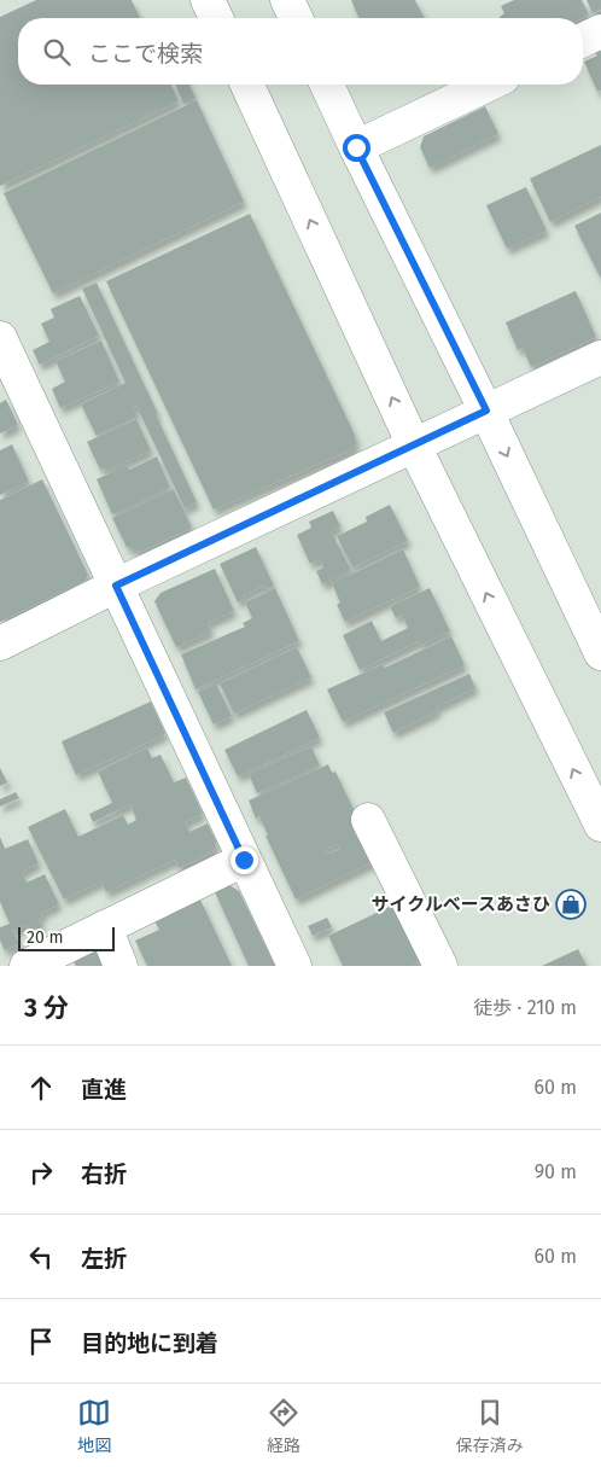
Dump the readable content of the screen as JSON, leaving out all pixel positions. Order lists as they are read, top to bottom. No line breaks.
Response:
{"places":{"shop":["サイクルベースあさひ"]},"scale_bar":"20 m","page":{"search":"ここで検索","scale":"20 m","heading":["3 分","徒歩 · 210 m"],"list":[["直進","60 m"],["右折","90 m"],["左折","60 m"],"目的地に到着"],"nav":["地図","経路","保存済み"]}}
